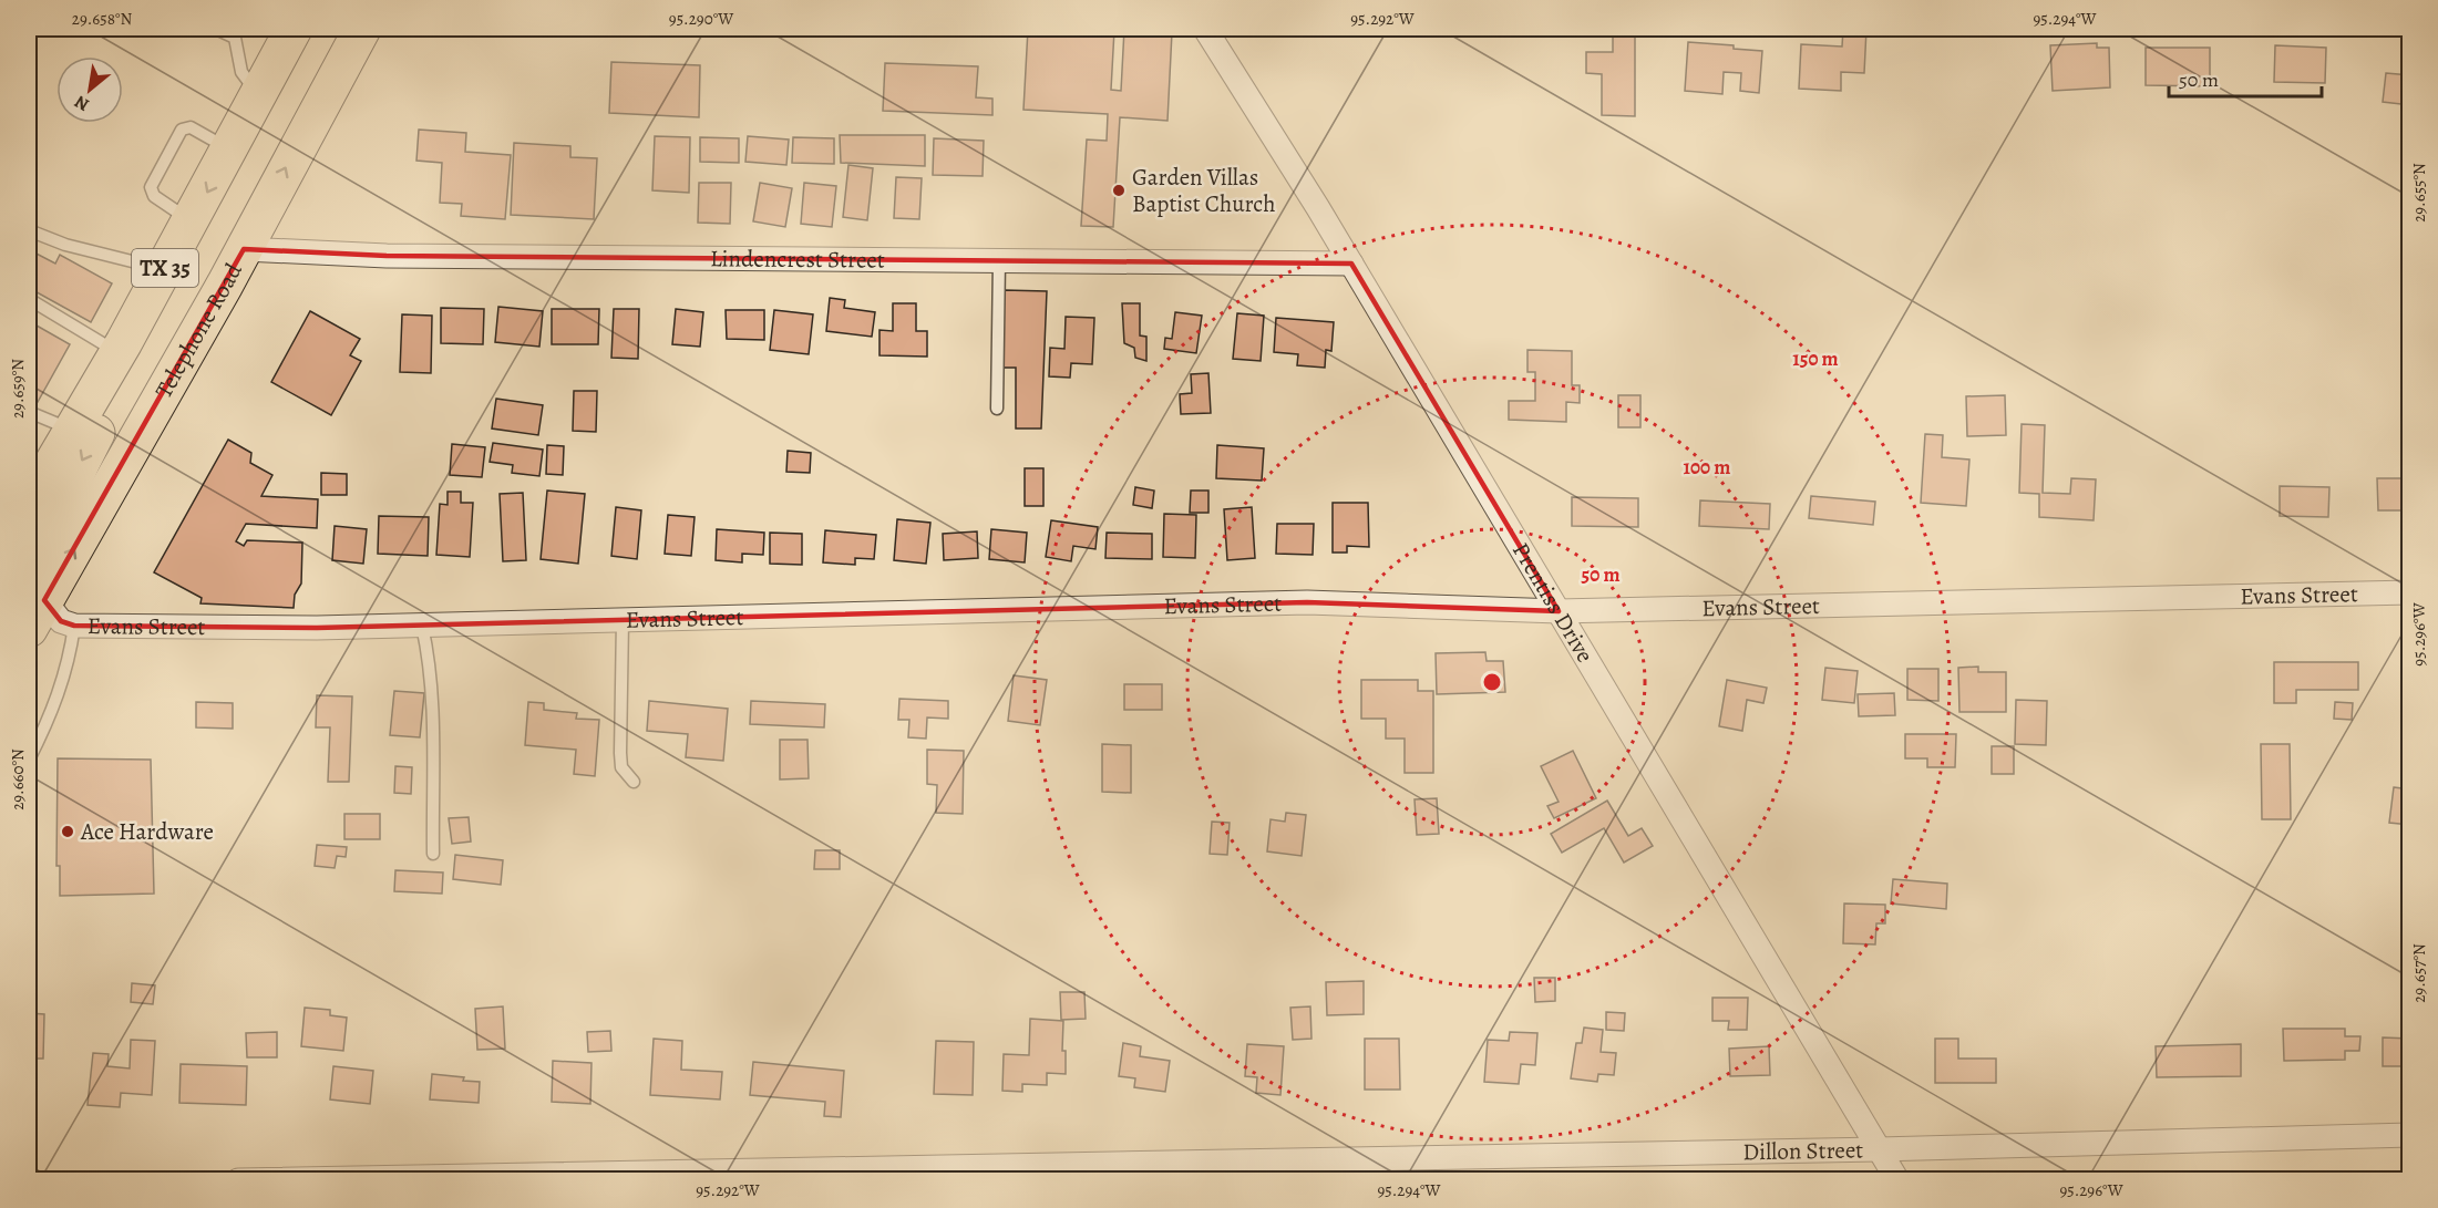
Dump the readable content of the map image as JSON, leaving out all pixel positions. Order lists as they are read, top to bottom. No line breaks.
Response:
{"streets":{"main road":["TX 35","Telephone Road"],"street":["Lindencrest Street","Evans Street","Prentiss Drive","Dillon Street"]},"crossings":[["Lindencrest Street","Telephone Road"],["Lindencrest Street","Prentiss Drive"],["Telephone Road","Evans Street"],["Evans Street","Prentiss Drive"],["Prentiss Drive","Dillon Street"]],"places":["Garden Villas Baptist Church","Ace Hardware"],"scale_bar":"50 m","north":"bottom left","coordinates":["29.658°N","95.290°W","95.292°W","95.294°W","29.655°N","29.659°N","95.296°W","29.660°N","29.657°N"],"rings":["150 m","100 m","50 m"]}
